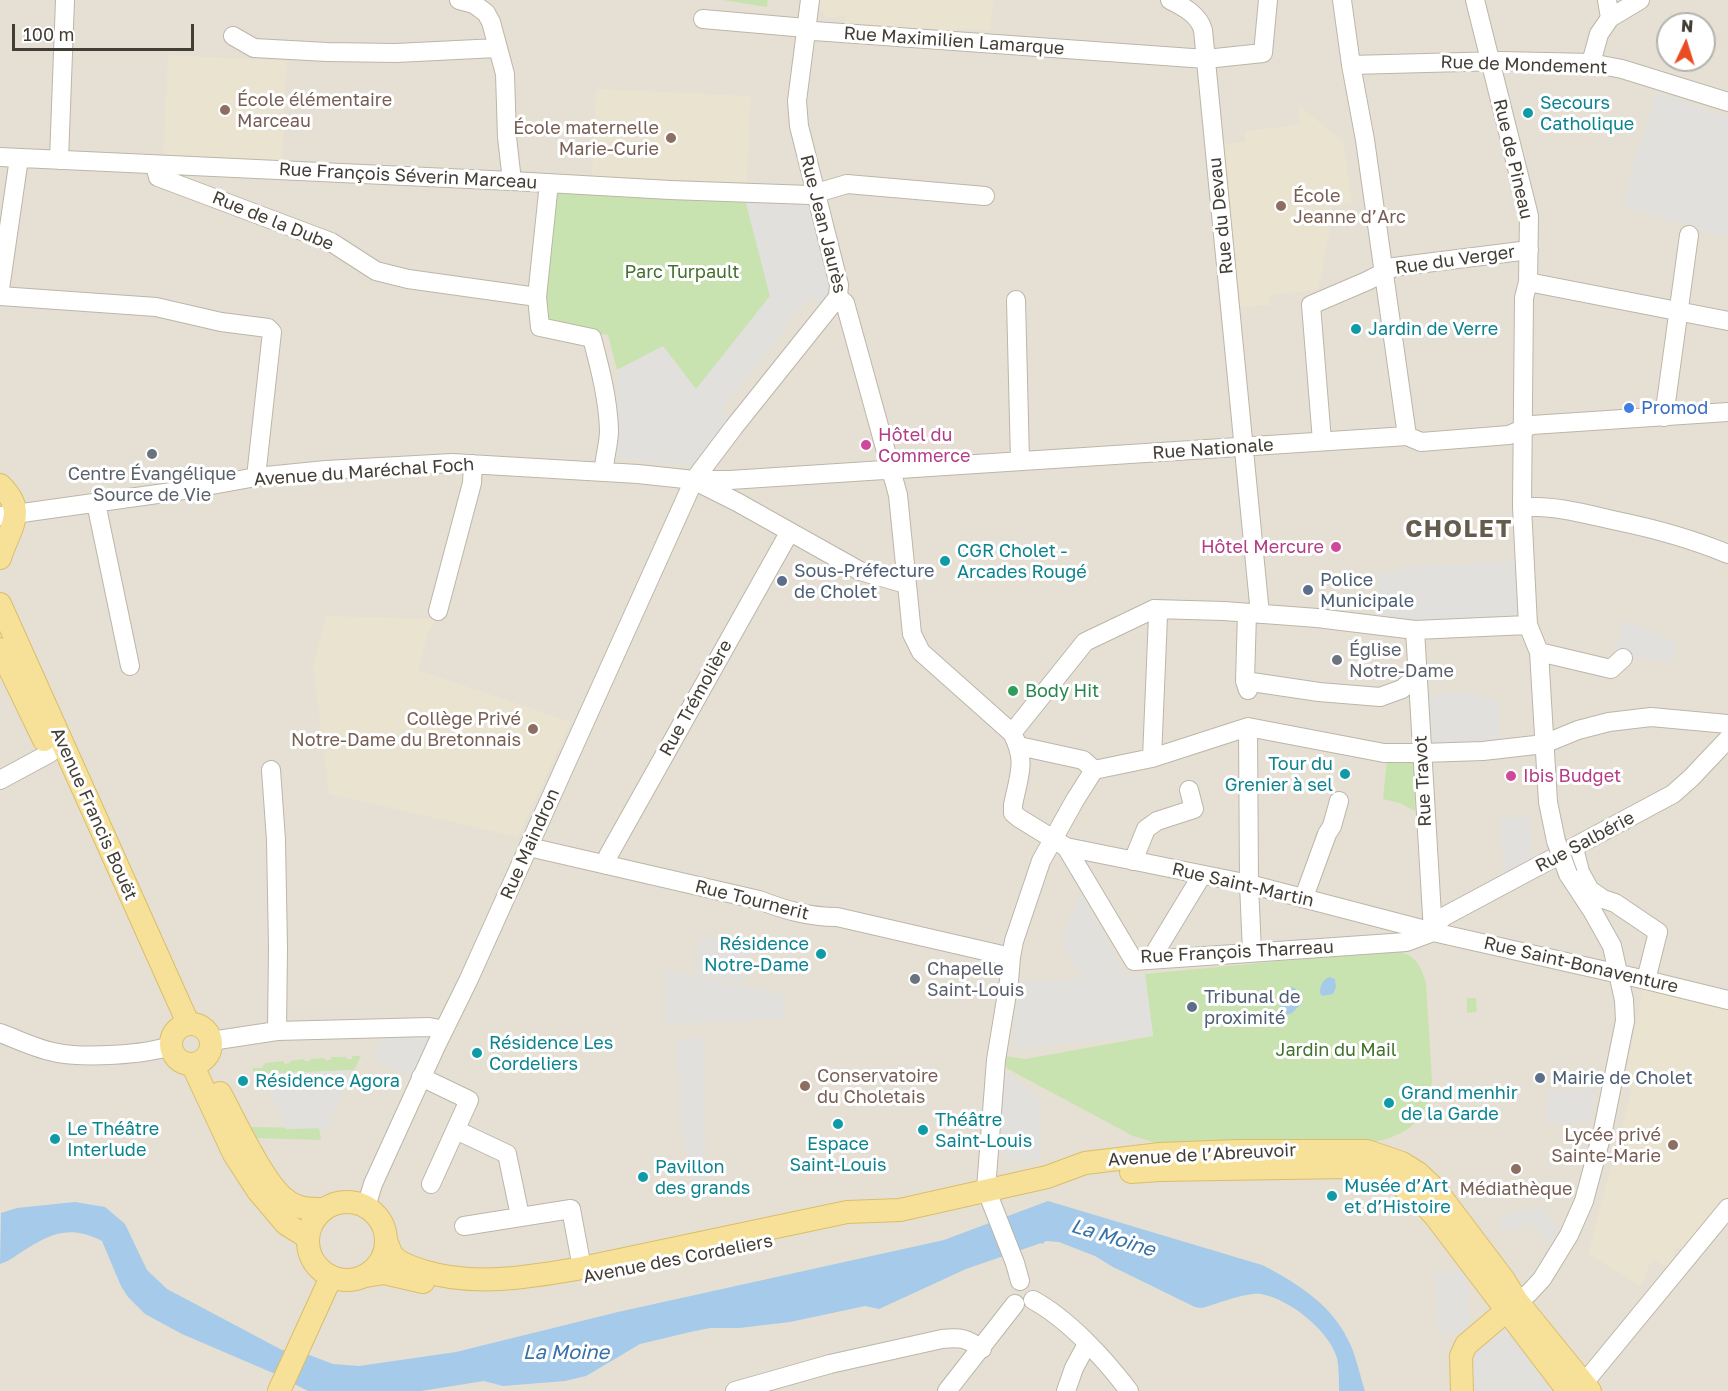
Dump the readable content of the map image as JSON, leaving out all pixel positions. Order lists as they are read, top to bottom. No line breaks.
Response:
{"streets":{"main road":["Avenue Francis Bouët","Avenue de l’Abreuvoir","Avenue des Cordeliers"],"street":["Rue Maximilien Lamarque","Rue de Mondement","Rue de Pineau","Rue François Séverin Marceau","Rue du Devau","Rue de la Dube","Rue Jean Jaurès","Rue du Verger","Rue Nationale","Avenue du Maréchal Foch","Rue Trémolière","Rue Travot","Rue Salbérie","Rue Maindron","Rue Saint-Martin","Rue Tournerit","Rue François Tharreau","Rue Saint-Bonaventure"]},"crossings":[["Rue Maximilien Lamarque","Rue du Devau"],["Rue Maximilien Lamarque","Rue Jean Jaurès"],["Rue de Mondement","Rue de Pineau"],["Rue de Pineau","Rue du Verger"],["Rue François Séverin Marceau","Rue de la Dube"],["Rue François Séverin Marceau","Rue Jean Jaurès"],["Rue du Devau","Rue Nationale"],["Rue du Devau","Rue Travot"],["Rue Jean Jaurès","Rue Nationale"],["Rue Jean Jaurès","Rue Maindron"],["Rue du Verger","Rue Nationale"],["Rue Nationale","Avenue du Maréchal Foch"],["Rue Nationale","Rue Maindron"],["Avenue du Maréchal Foch","Rue Maindron"],["Rue Trémolière","Rue Tournerit"],["Rue Travot","Rue Salbérie"],["Rue Travot","Rue Saint-Martin"],["Rue Travot","Rue François Tharreau"],["Rue Travot","Rue Saint-Bonaventure"],["Rue Salbérie","Rue Saint-Martin"],["Rue Salbérie","Rue François Tharreau"],["Rue Salbérie","Rue Saint-Bonaventure"],["Rue Maindron","Rue Tournerit"],["Rue Maindron","Avenue des Cordeliers"],["Rue Saint-Martin","Rue François Tharreau"],["Rue Saint-Martin","Rue Saint-Bonaventure"],["Rue François Tharreau","Rue Saint-Bonaventure"],["Avenue de l’Abreuvoir","Avenue des Cordeliers"]],"districts":["CHOLET"],"water":["La Moine"],"parks":["Parc Turpault","Jardin du Mail"],"places":["École élémentaire Marceau","Secours Catholique","École maternelle Marie-Curie","École Jeanne d’Arc","Jardin de Verre","Promod","Hôtel du Commerce","Centre Évangélique Source de Vie","Hôtel Mercure","CGR Cholet - Arcades Rougé","Sous-Préfecture de Cholet","Police Municipale","Église Notre-Dame","Body Hit","Collège Privé Notre-Dame du Bretonnais","Tour du Grenier à sel","Ibis Budget","Résidence Notre-Dame","Chapelle Saint-Louis","Tribunal de proximité","Résidence Les Cordeliers","Mairie de Cholet","Résidence Agora","Conservatoire du Choletais","Grand menhir de la Garde","Espace Saint-Louis","Théâtre Saint-Louis","Le Théâtre Interlude","Lycée privé Sainte-Marie","Médiathèque","Pavillon des grands","Musée d’Art et d’Histoire"],"scale_bar":"100 m","north":"top"}
